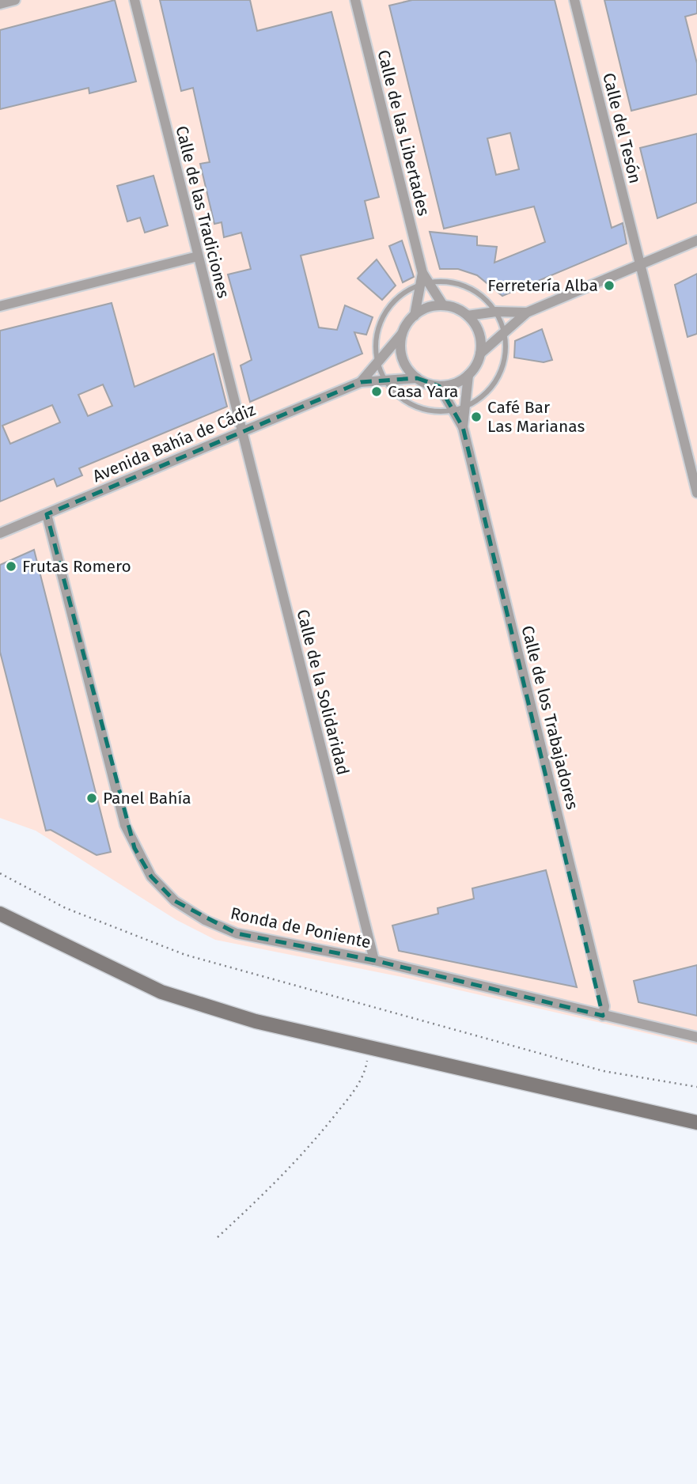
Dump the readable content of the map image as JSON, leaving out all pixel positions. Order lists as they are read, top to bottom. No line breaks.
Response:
{"streets":{"street":["Calle del Tesón","Calle de las Libertades","Calle de las Tradiciones","Avenida Bahía de Cádiz","Calle de la Solidaridad","Calle de los Trabajadores","Ronda de Poniente"]},"crossings":[["Calle de las Libertades","Avenida Bahía de Cádiz"],["Calle de las Libertades","Calle de los Trabajadores"],["Calle de las Tradiciones","Avenida Bahía de Cádiz"],["Calle de las Tradiciones","Calle de la Solidaridad"],["Avenida Bahía de Cádiz","Calle de la Solidaridad"],["Avenida Bahía de Cádiz","Calle de los Trabajadores"],["Avenida Bahía de Cádiz","Ronda de Poniente"],["Calle de la Solidaridad","Ronda de Poniente"],["Calle de los Trabajadores","Ronda de Poniente"]],"places":["Ferretería Alba","Casa Yara","Café Bar Las Marianas","Frutas Romero","Panel Bahía"]}
